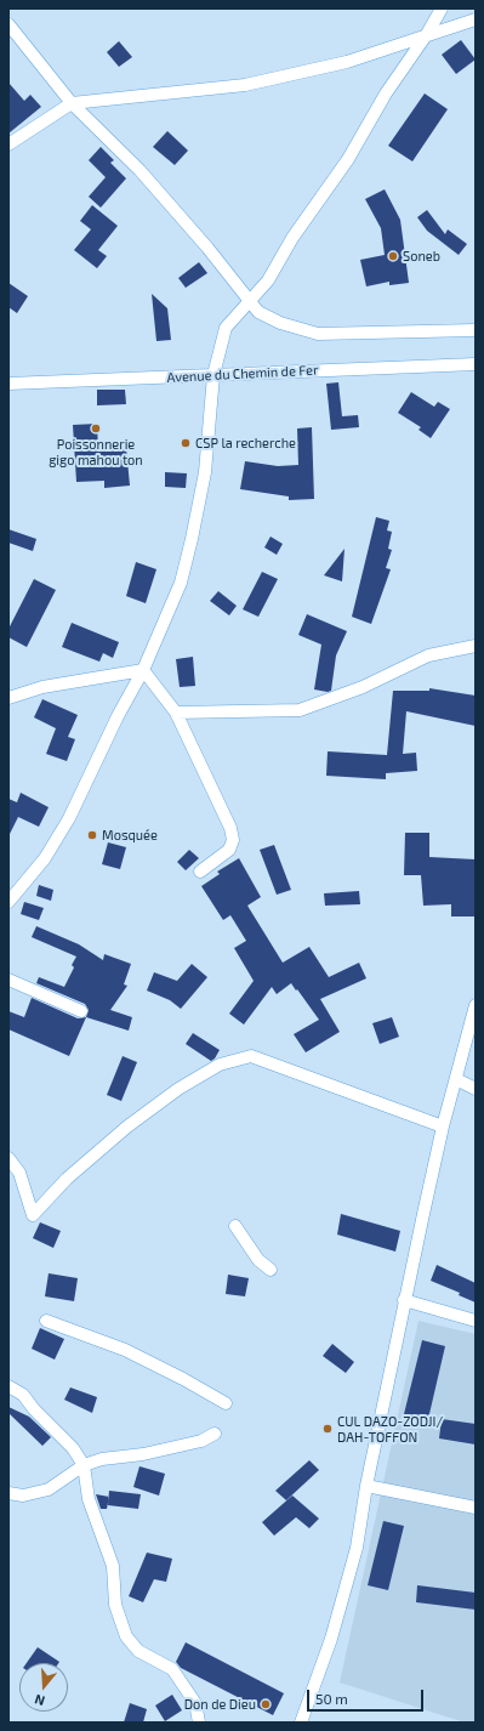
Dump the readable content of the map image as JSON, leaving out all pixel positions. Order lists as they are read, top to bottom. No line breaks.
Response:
{"streets":{"street":["Avenue du Chemin de Fer"]},"places":["Soneb","Poissonnerie gigo mahou ton","CSP la recherche","Mosquée","CUL DAZO-ZODJI/ DAH-TOFFON","Don de Dieu"],"scale_bar":"50 m","north":"bottom"}
